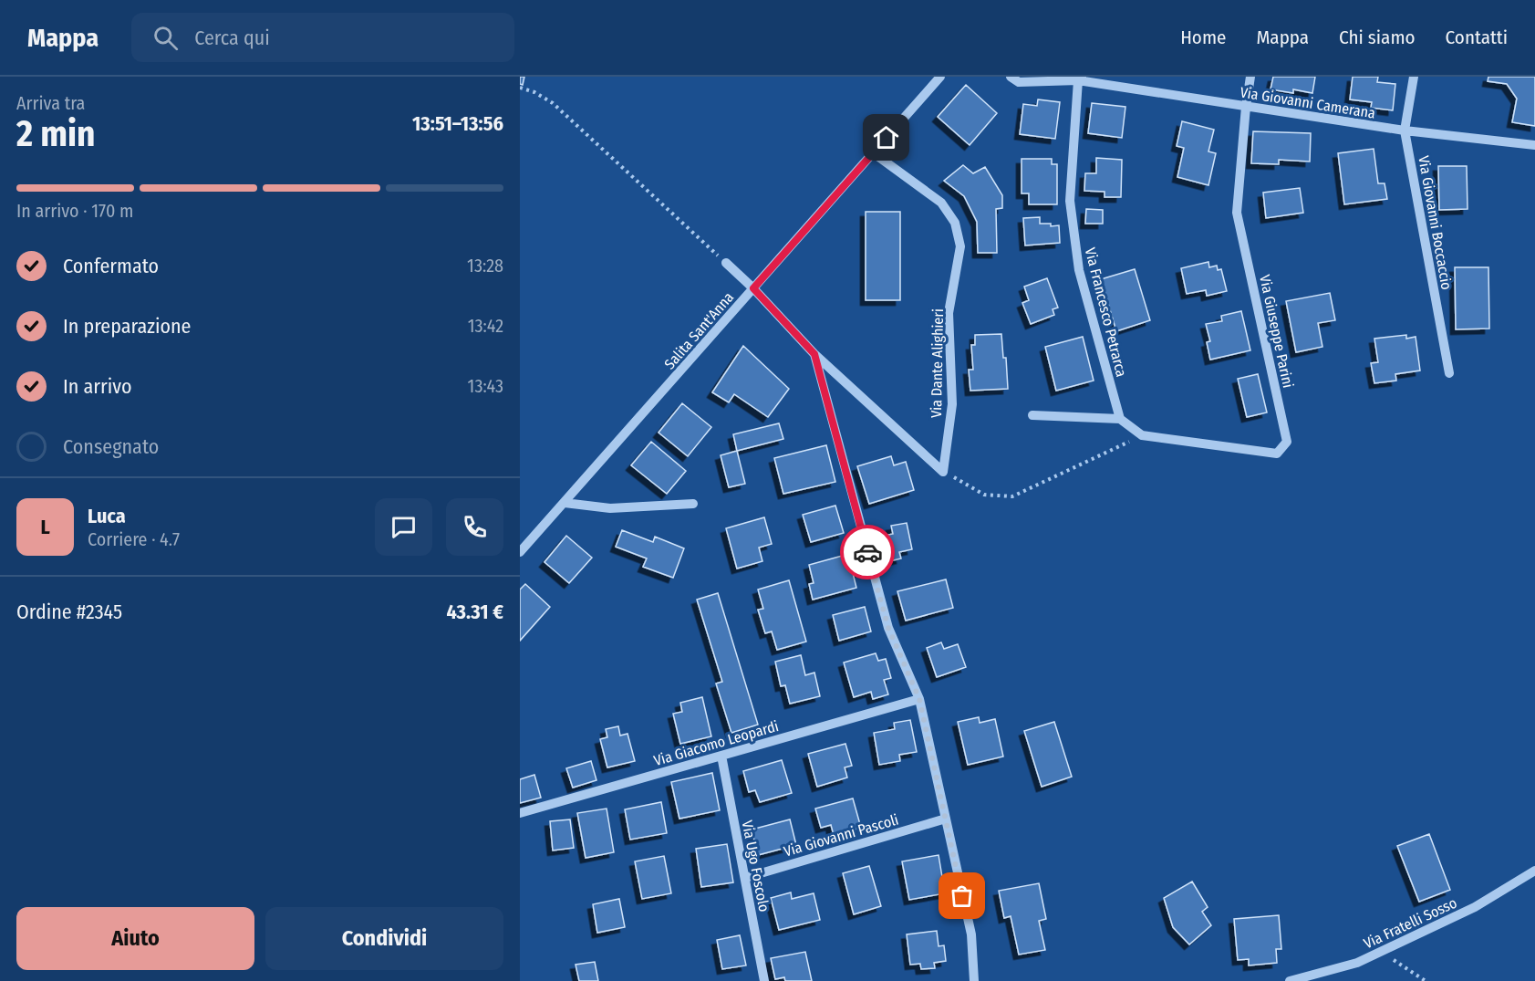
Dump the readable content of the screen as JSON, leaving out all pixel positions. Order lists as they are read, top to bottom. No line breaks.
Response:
{"streets":{"street":["Via Giovanni Camerana","Via Giovanni Boccaccio","Via Francesco Petrarca","Salita Sant'Anna","Via Giuseppe Parini","Via Dante Alighieri","Via Giacomo Leopardi","Via Giovanni Pascoli","Via Ugo Foscolo","Via Fratelli Sosso"]},"crossings":[["Via Giovanni Camerana","Via Giovanni Boccaccio"],["Via Giovanni Camerana","Via Francesco Petrarca"],["Via Giovanni Camerana","Via Giuseppe Parini"],["Salita Sant'Anna","Via Dante Alighieri"],["Via Giacomo Leopardi","Via Ugo Foscolo"],["Via Giovanni Pascoli","Via Ugo Foscolo"]],"page":{"header":"Mappa","search":"Cerca qui","nav":["Home","Mappa","Chi siamo","Contatti"],"heading":["2 min","Arriva tra","13:51–13:56"],"panel":["Luca","Corriere · 4.7","Ordine #2345","43.31 €"],"bar":"In arrivo · 170 m","list":[["Confermato","13:28"],["In preparazione","13:42"],["In arrivo","13:43"],"Consegnato"],"round":"L","buttons":["Aiuto","Condividi"]}}
